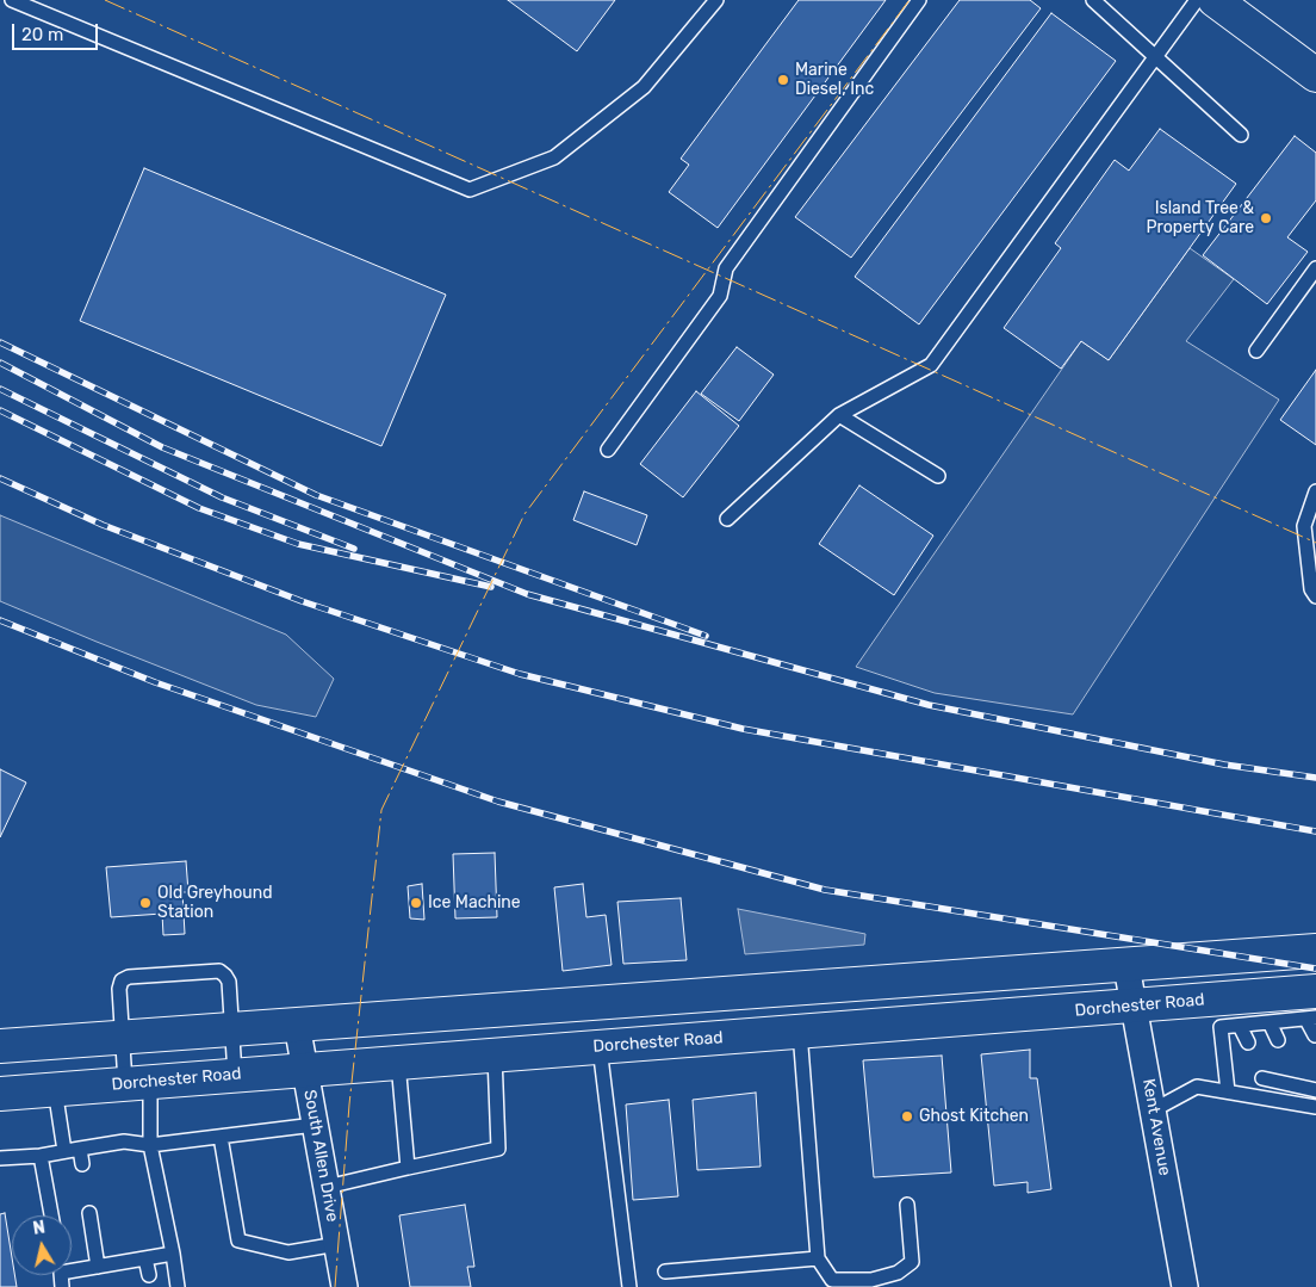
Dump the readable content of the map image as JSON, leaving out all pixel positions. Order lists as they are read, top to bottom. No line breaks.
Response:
{"streets":{"main road":["Dorchester Road"],"street":["Kent Avenue","South Allen Drive"]},"crossings":[["Dorchester Road","Kent Avenue"],["Dorchester Road","South Allen Drive"]],"places":["Marine Diesel, Inc","Island Tree & Property Care","Old Greyhound Station","Ice Machine","Ghost Kitchen"],"scale_bar":"20 m","north":"top"}
